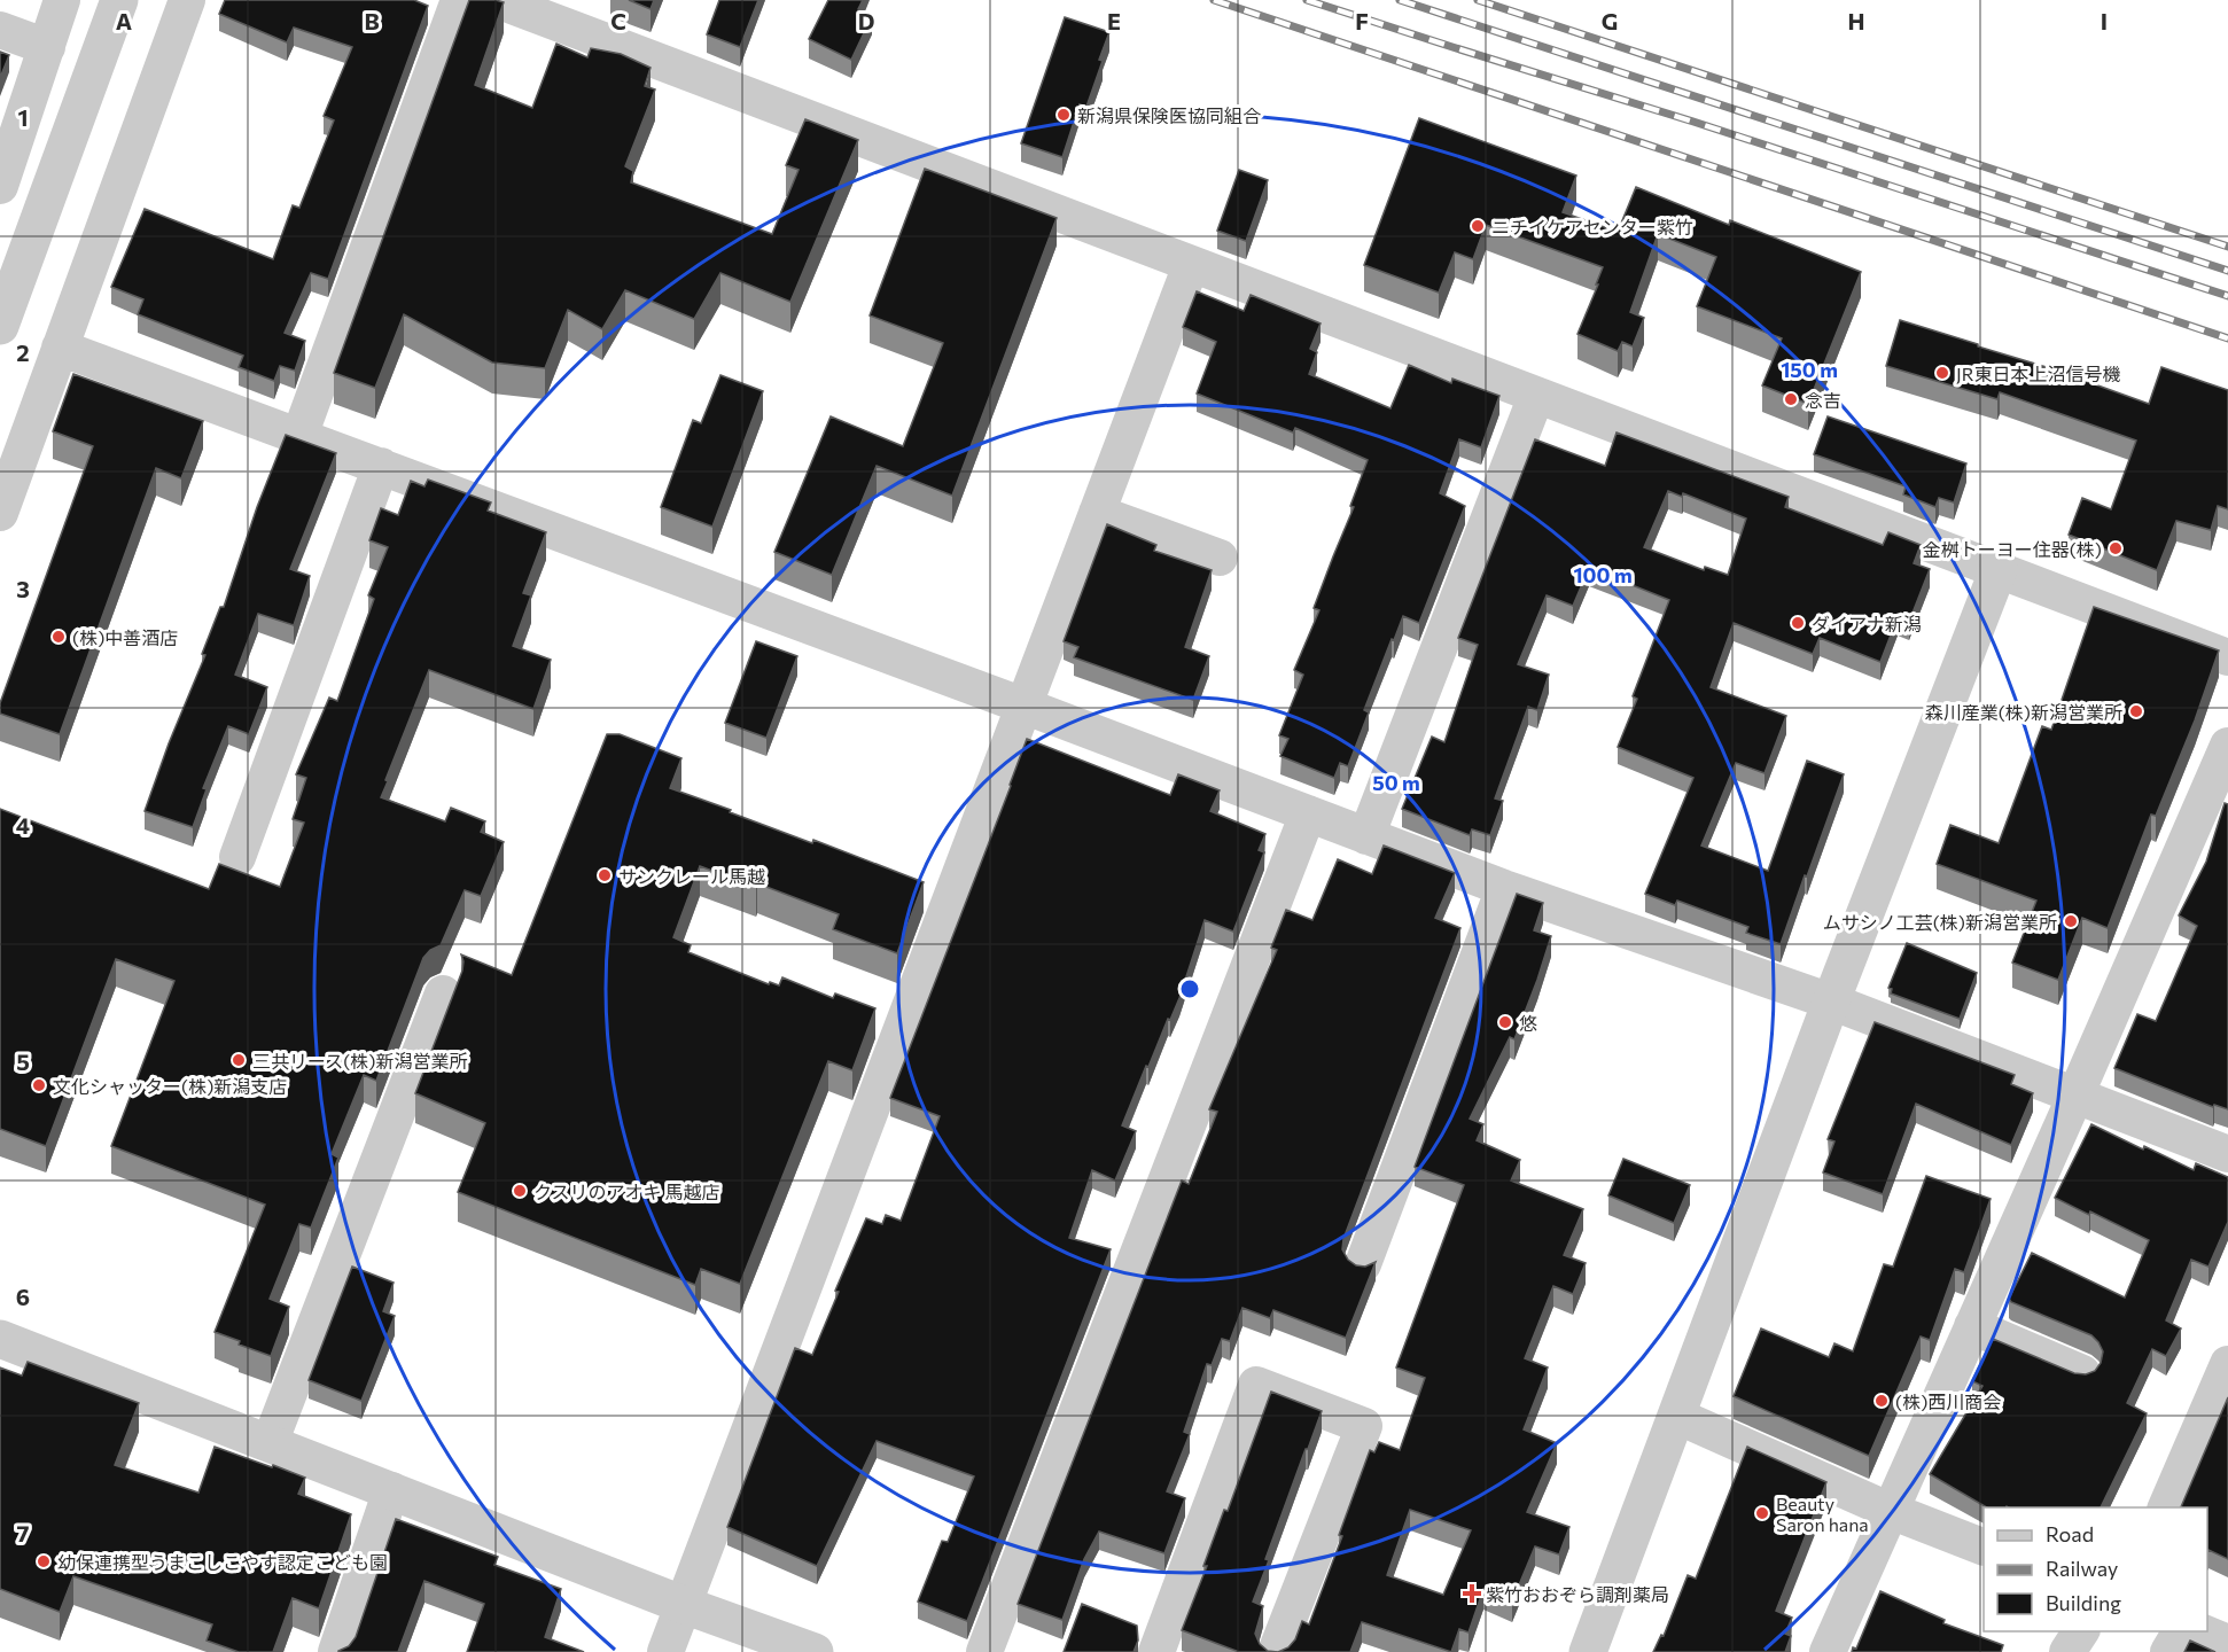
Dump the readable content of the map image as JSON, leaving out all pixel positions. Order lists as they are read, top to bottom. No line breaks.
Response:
{"places":{"other":["新潟県保険医協同組合","ニチイケアセンター紫竹","JR東日本上沼信号機","念吉","金桝トーヨー住器(株)","ダイアナ新潟","(株)中善酒店","森川産業(株)新潟営業所","サンクレール馬越","ムサシノ工芸(株)新潟営業所","悠","三共リース(株)新潟営業所","文化シャッター(株)新潟支店","クスリのアオキ 馬越店","(株)西川商会","Beauty Saron hana","幼保連携型うまこしこやす認定こども園"],"health":["紫竹おおぞら調剤薬局"]},"legend":["Road","Railway","Building"],"grid":{"columns":["A","B","C","D","E","F","G","H","I"],"rows":["1","2","3","4","5","6","7"]},"rings":["150 m","100 m","50 m"]}
